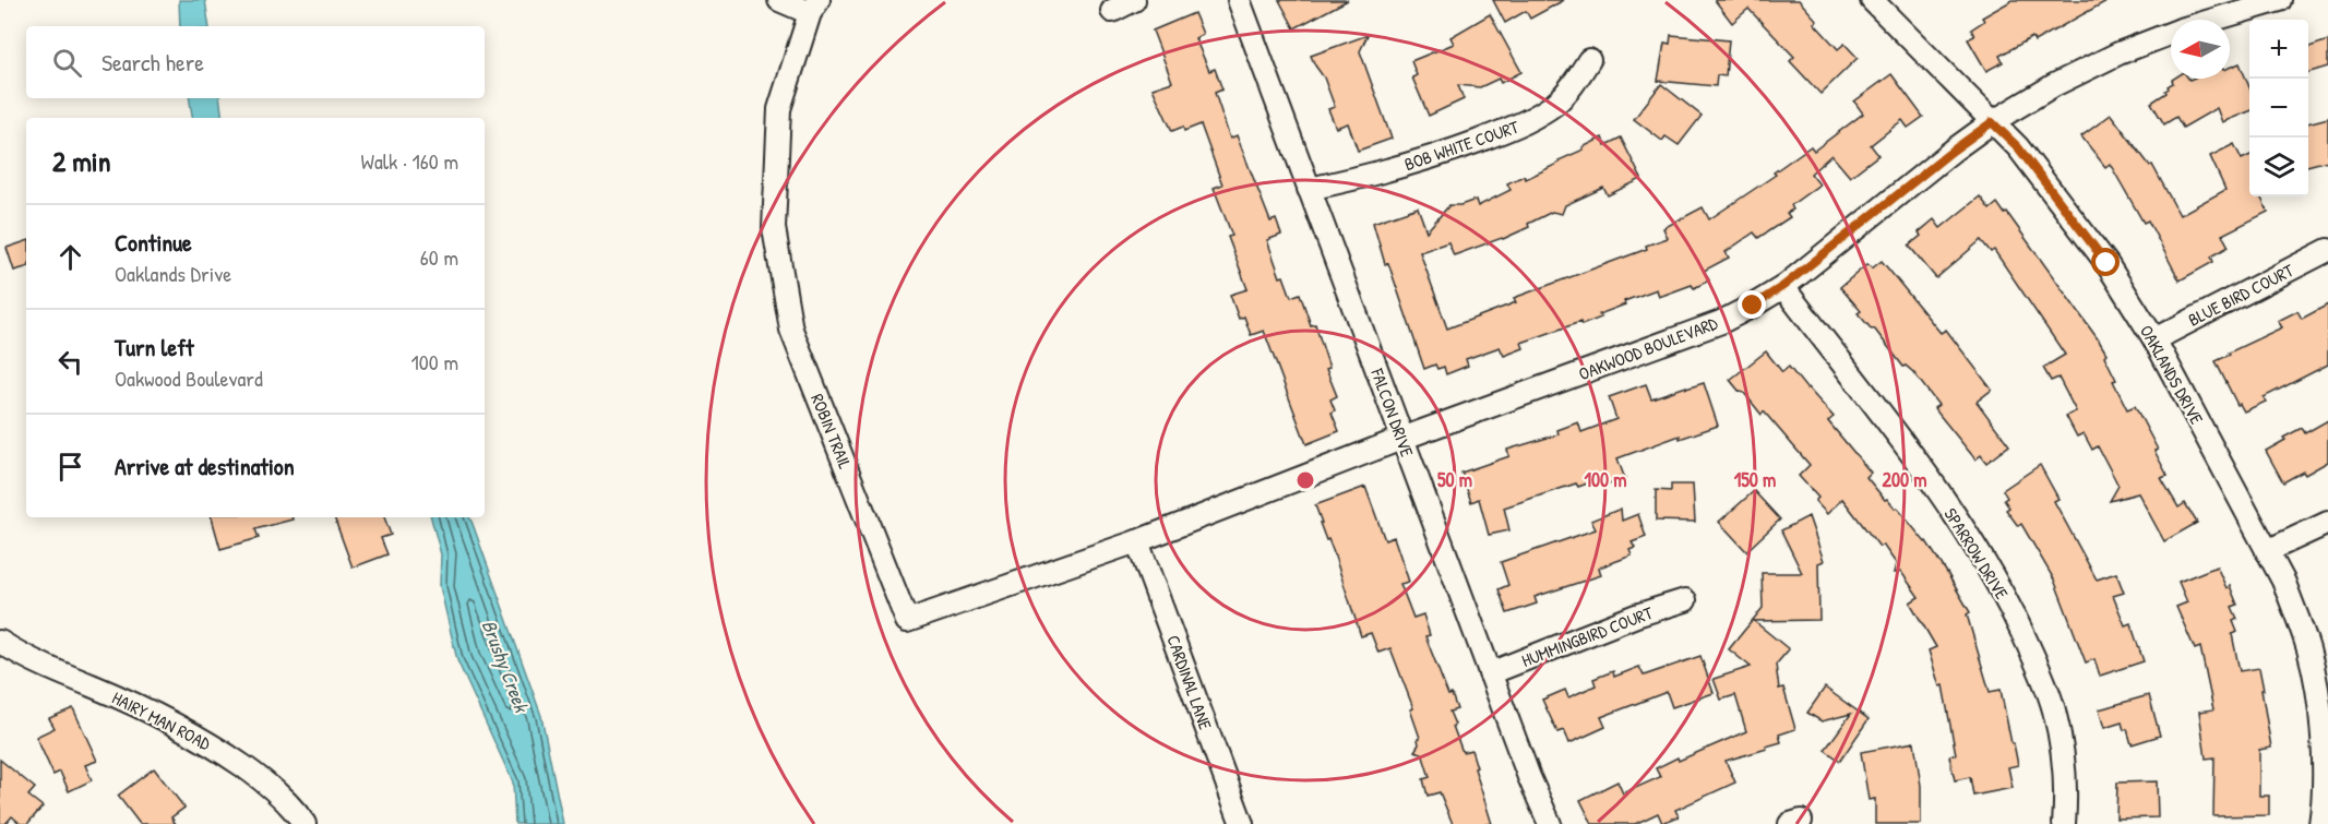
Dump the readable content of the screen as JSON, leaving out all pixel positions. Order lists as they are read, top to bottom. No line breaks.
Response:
{"streets":{"street":["BOB WHITE COURT","BLUE BIRD COURT","OAKWOOD BOULEVARD","OAKLANDS DRIVE","FALCON DRIVE","ROBIN TRAIL","SPARROW DRIVE","HUMMINGBIRD COURT","CARDINAL LANE","HAIRY MAN ROAD"]},"crossings":[["BOB WHITE COURT","FALCON DRIVE"],["BLUE BIRD COURT","OAKLANDS DRIVE"],["OAKWOOD BOULEVARD","OAKLANDS DRIVE"],["OAKWOOD BOULEVARD","FALCON DRIVE"],["OAKWOOD BOULEVARD","ROBIN TRAIL"],["OAKWOOD BOULEVARD","SPARROW DRIVE"],["OAKWOOD BOULEVARD","CARDINAL LANE"],["FALCON DRIVE","HUMMINGBIRD COURT"],["ROBIN TRAIL","CARDINAL LANE"]],"water":["Brushy Creek"],"north":"left","page":{"map_buttons":["+","−"],"search":"Search here","heading":["2 min","Walk · 160 m"],"list":[["Continue","Oaklands Drive","60 m"],["Turn left","Oakwood Boulevard","100 m"],"Arrive at destination"]},"rings":["50 m","100 m","150 m","200 m"]}
